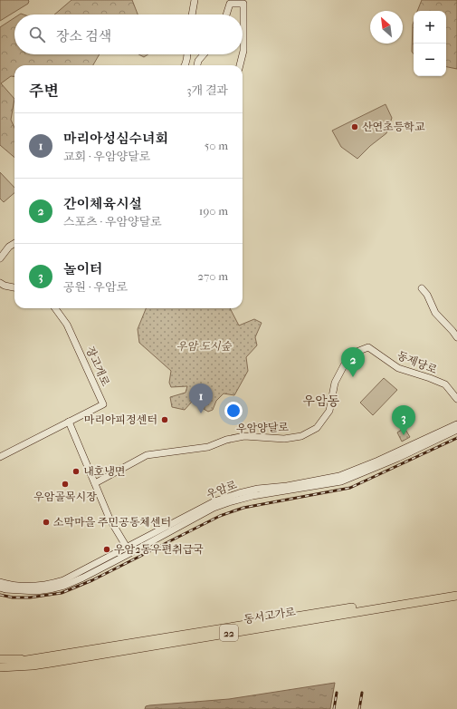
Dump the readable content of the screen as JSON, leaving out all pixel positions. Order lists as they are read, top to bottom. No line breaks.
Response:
{"streets":{"highway":["동서고가로","22"],"street":["동제당로","장고개로","우암양달로","우암로"]},"crossings":[["동제당로","우암양달로"]],"districts":["우암동"],"parks":["우암 도시숲"],"places":["산연초등학교","마리아피정센터","내호냉면","우암골목시장","소막마을 주민공동체센터","우암2동우편취급국"],"north":"top left","page":{"map_buttons":["+","−"],"search":"장소 검색","heading":["주변","3개 결과"],"list":[{"mark":"1","name":"마리아성심수녀회","note":"교회 · 우암양달로","value":"50 m"},{"mark":"2","name":"간이체육시설","note":"스포츠 · 우암양달로","value":"190 m"},{"mark":"3","name":"놀이터","note":"공원 · 우암로","value":"270 m"}],"pins":["2","1","3"]}}
